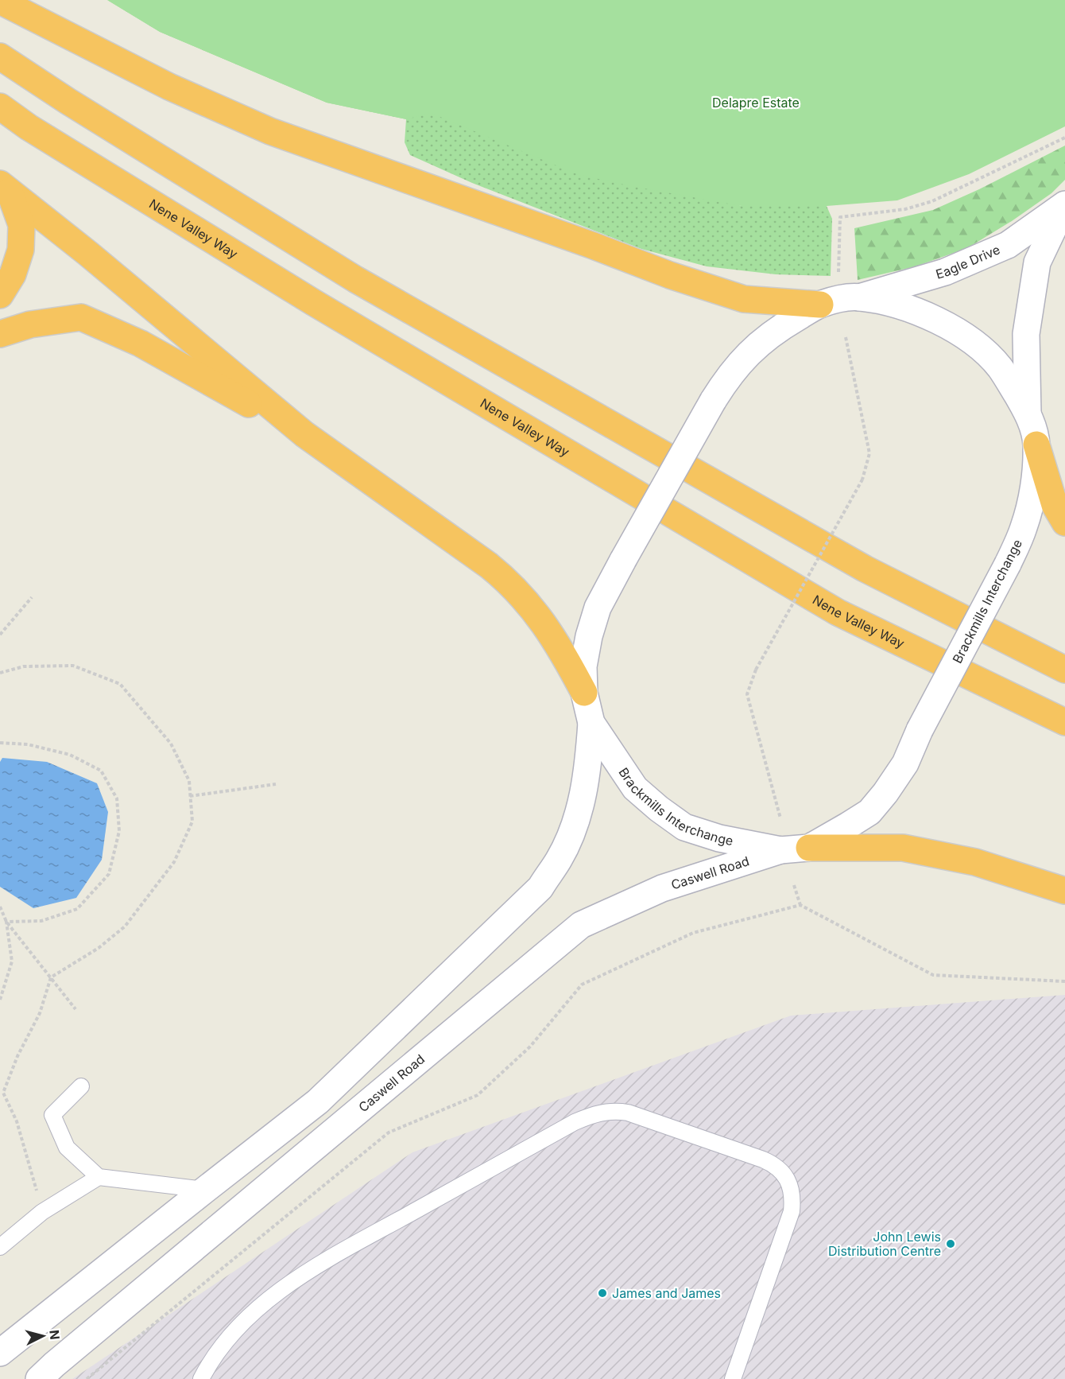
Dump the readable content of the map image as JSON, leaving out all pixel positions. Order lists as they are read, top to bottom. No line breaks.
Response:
{"streets":{"highway":["Nene Valley Way"],"street":["Eagle Drive","Brackmills Interchange","Caswell Road"]},"crossings":[["Eagle Drive","Brackmills Interchange"],["Brackmills Interchange","Caswell Road"]],"parks":["Delapre Estate"],"places":["John Lewis Distribution Centre","James and James"],"north":"right"}
